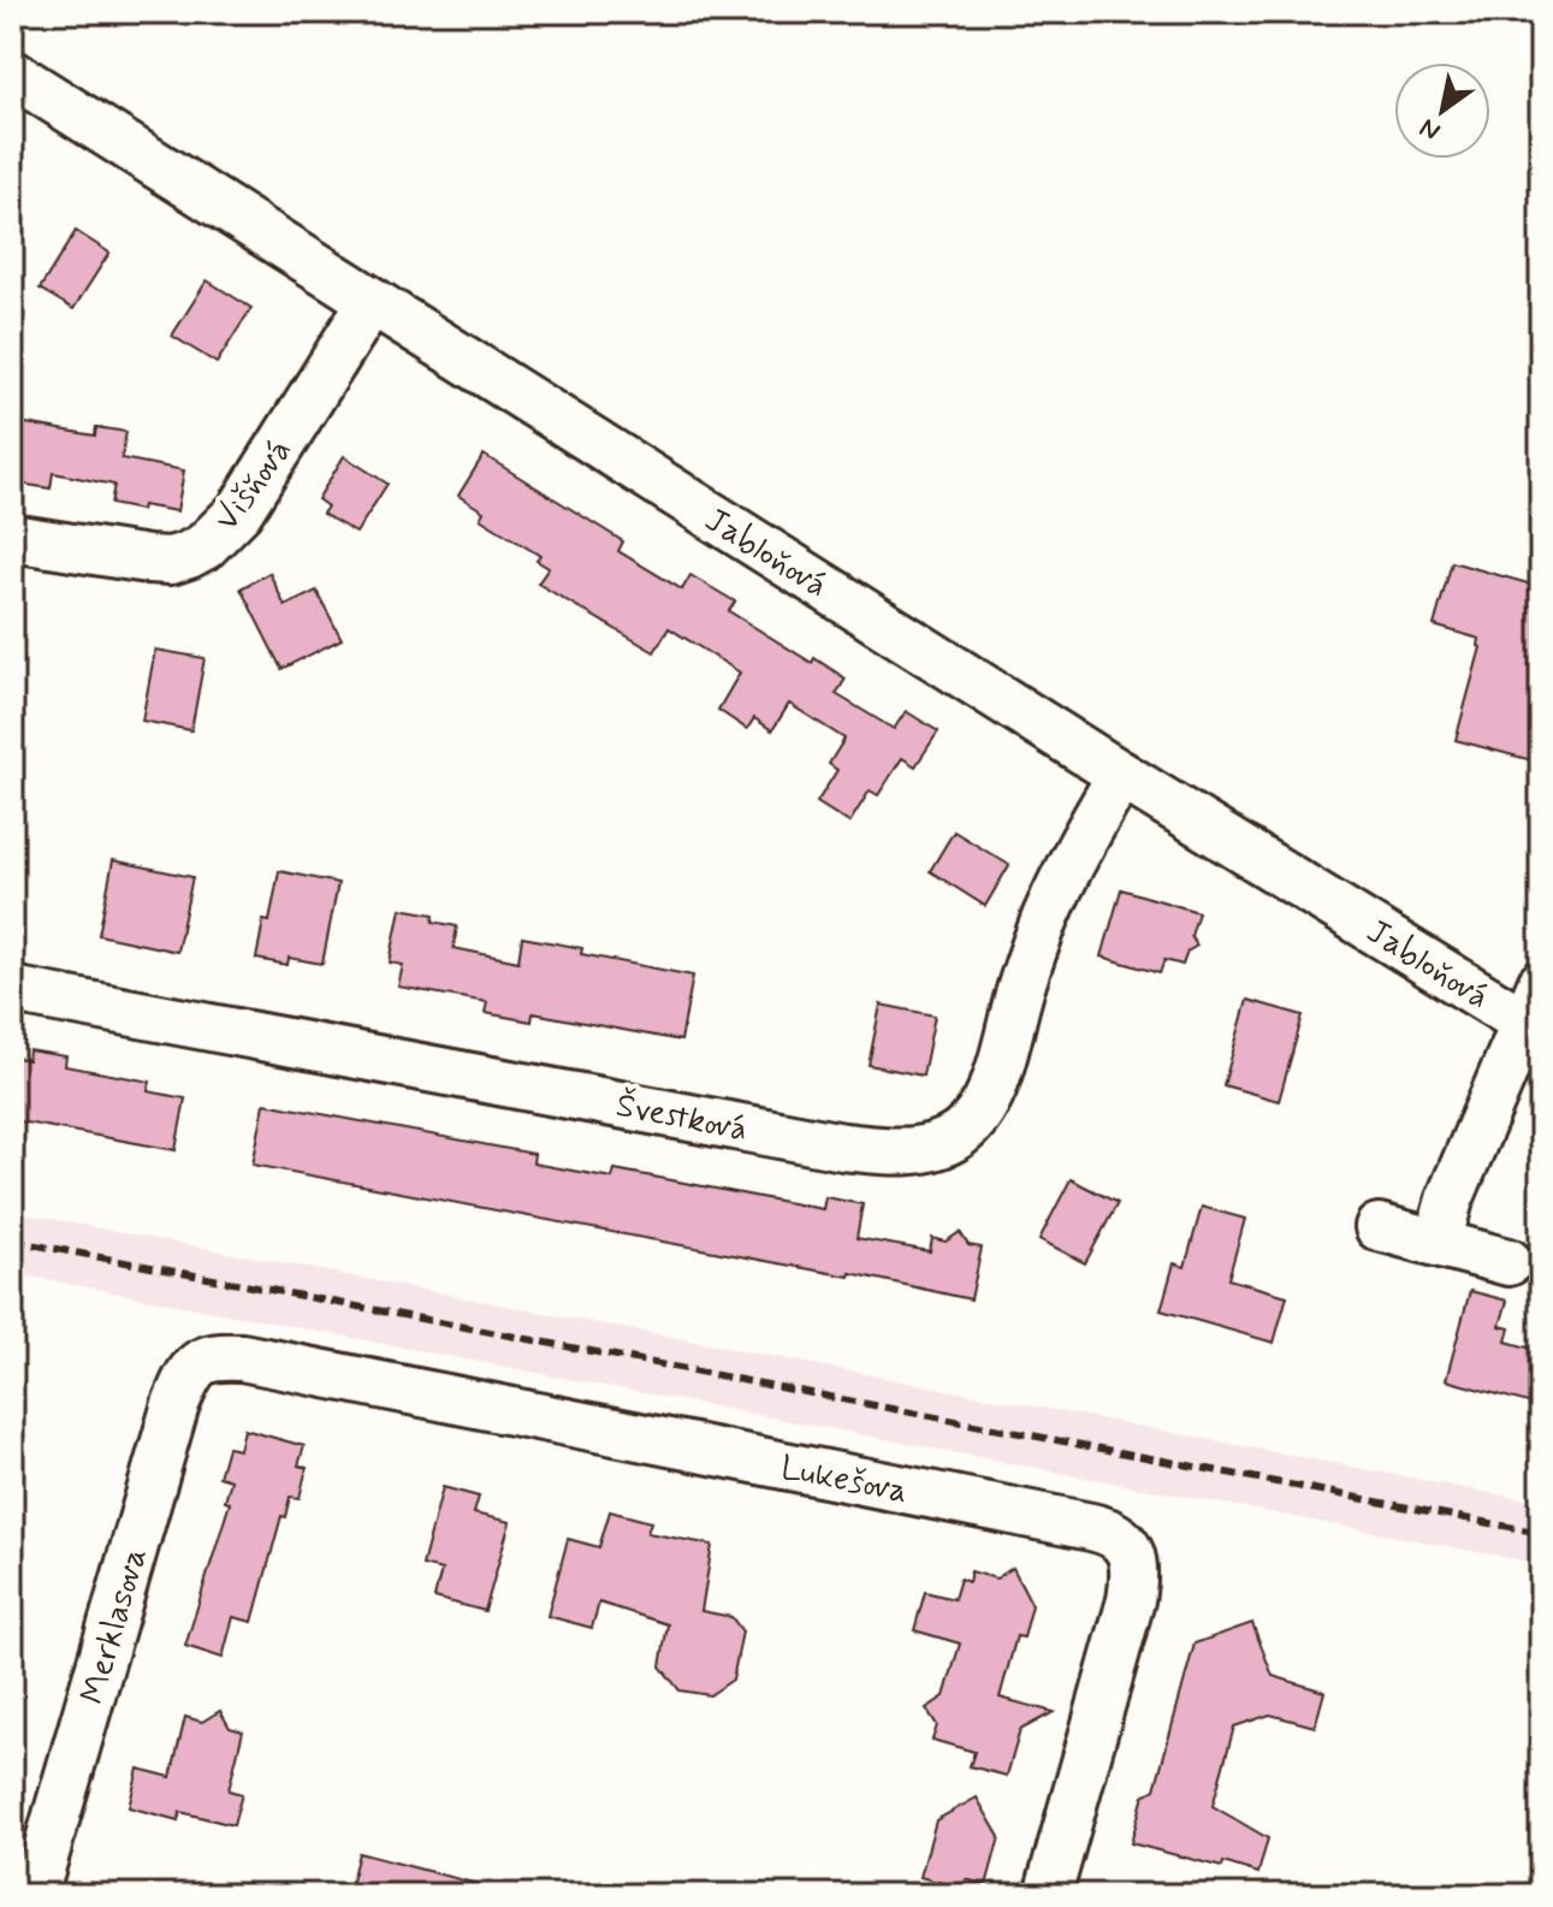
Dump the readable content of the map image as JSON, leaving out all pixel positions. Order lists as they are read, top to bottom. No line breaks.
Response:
{"streets":{"street":["Višňová","Jabloňová","Švestková","Lukešova","Merklasova"]},"crossings":[["Višňová","Jabloňová"],["Jabloňová","Švestková"],["Lukešova","Merklasova"]],"north":"bottom left"}
